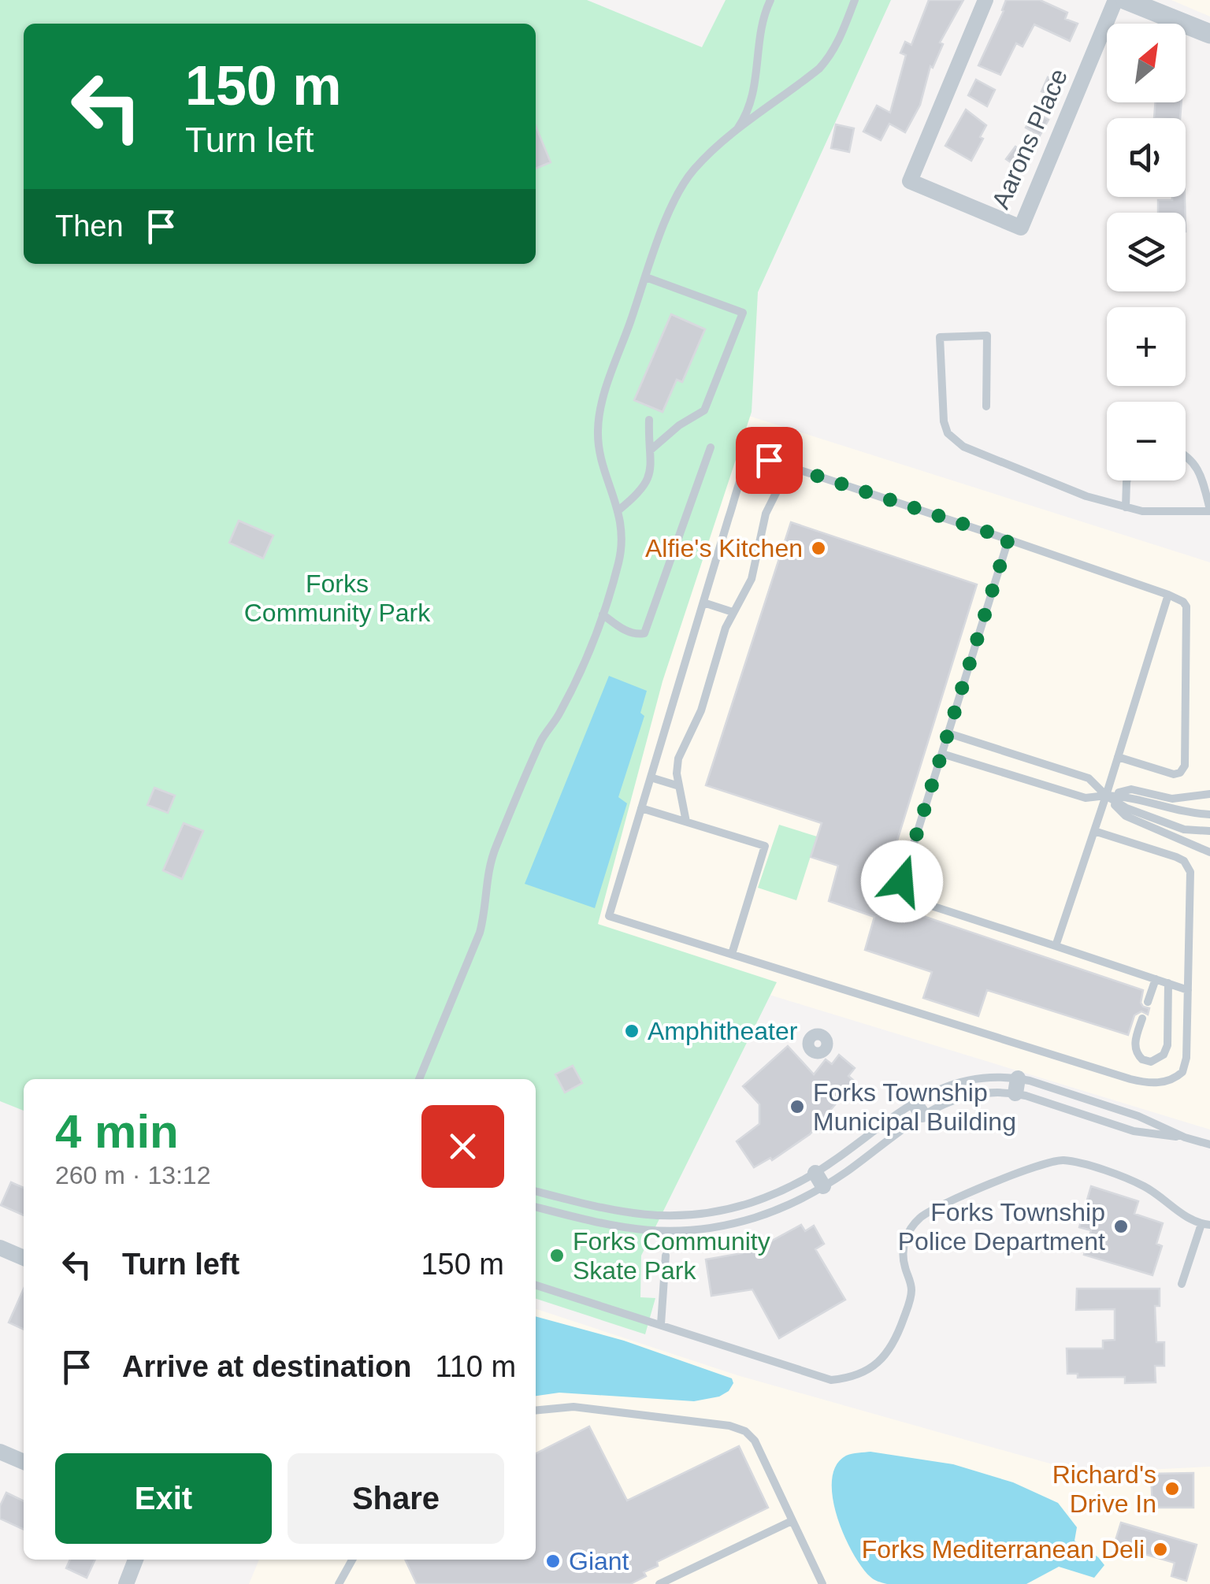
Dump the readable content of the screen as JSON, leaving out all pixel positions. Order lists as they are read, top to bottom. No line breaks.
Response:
{"streets":{"street":["Aarons Place"]},"parks":["Forks Community Park"],"places":["Alfie's Kitchen","Amphitheater","Forks Township Municipal Building","Forks Township Police Department","Forks Community Skate Park","Richard's Drive In","Forks Mediterranean Deli","Giant"],"north":"top right","page":{"map_buttons":["+","−"],"turn":["150 m","Turn left"],"then":"Then","heading":["4 min","260 m · 13:12"],"list":[{"name":"Turn left","value":"150 m"},{"name":"Arrive at destination","value":"110 m"}],"buttons":["Exit","Share"]}}
